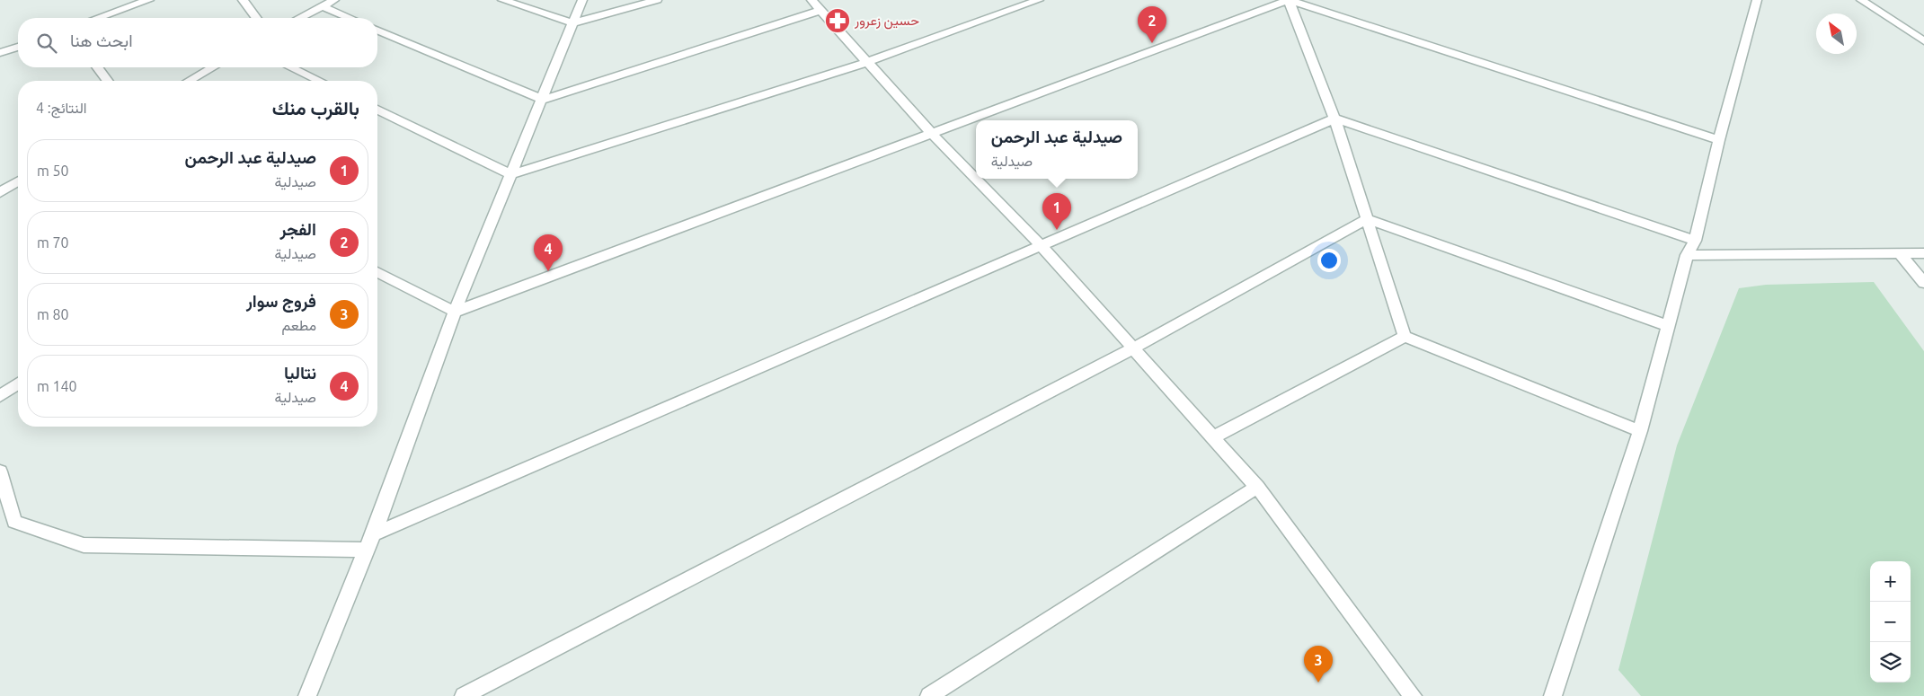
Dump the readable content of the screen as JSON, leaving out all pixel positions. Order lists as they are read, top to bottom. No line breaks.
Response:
{"places":{"pharmacy":["حسين زعرور"]},"north":"top left","page":{"pins":["2","1","4","3"],"search":"ابحث هنا","heading":["بالقرب منك","النتائج: 4"],"popup":["صيدلية عبد الرحمن","صيدلية"],"list":[{"mark":"1","name":"صيدلية عبد الرحمن","note":"صيدلية","value":"50 m"},{"mark":"2","name":"الفجر","note":"صيدلية","value":"70 m"},{"mark":"3","name":"فروج سوار","note":"مطعم","value":"80 m"},{"mark":"4","name":"نتاليا","note":"صيدلية","value":"140 m"}],"map_buttons":["+","−"]}}
